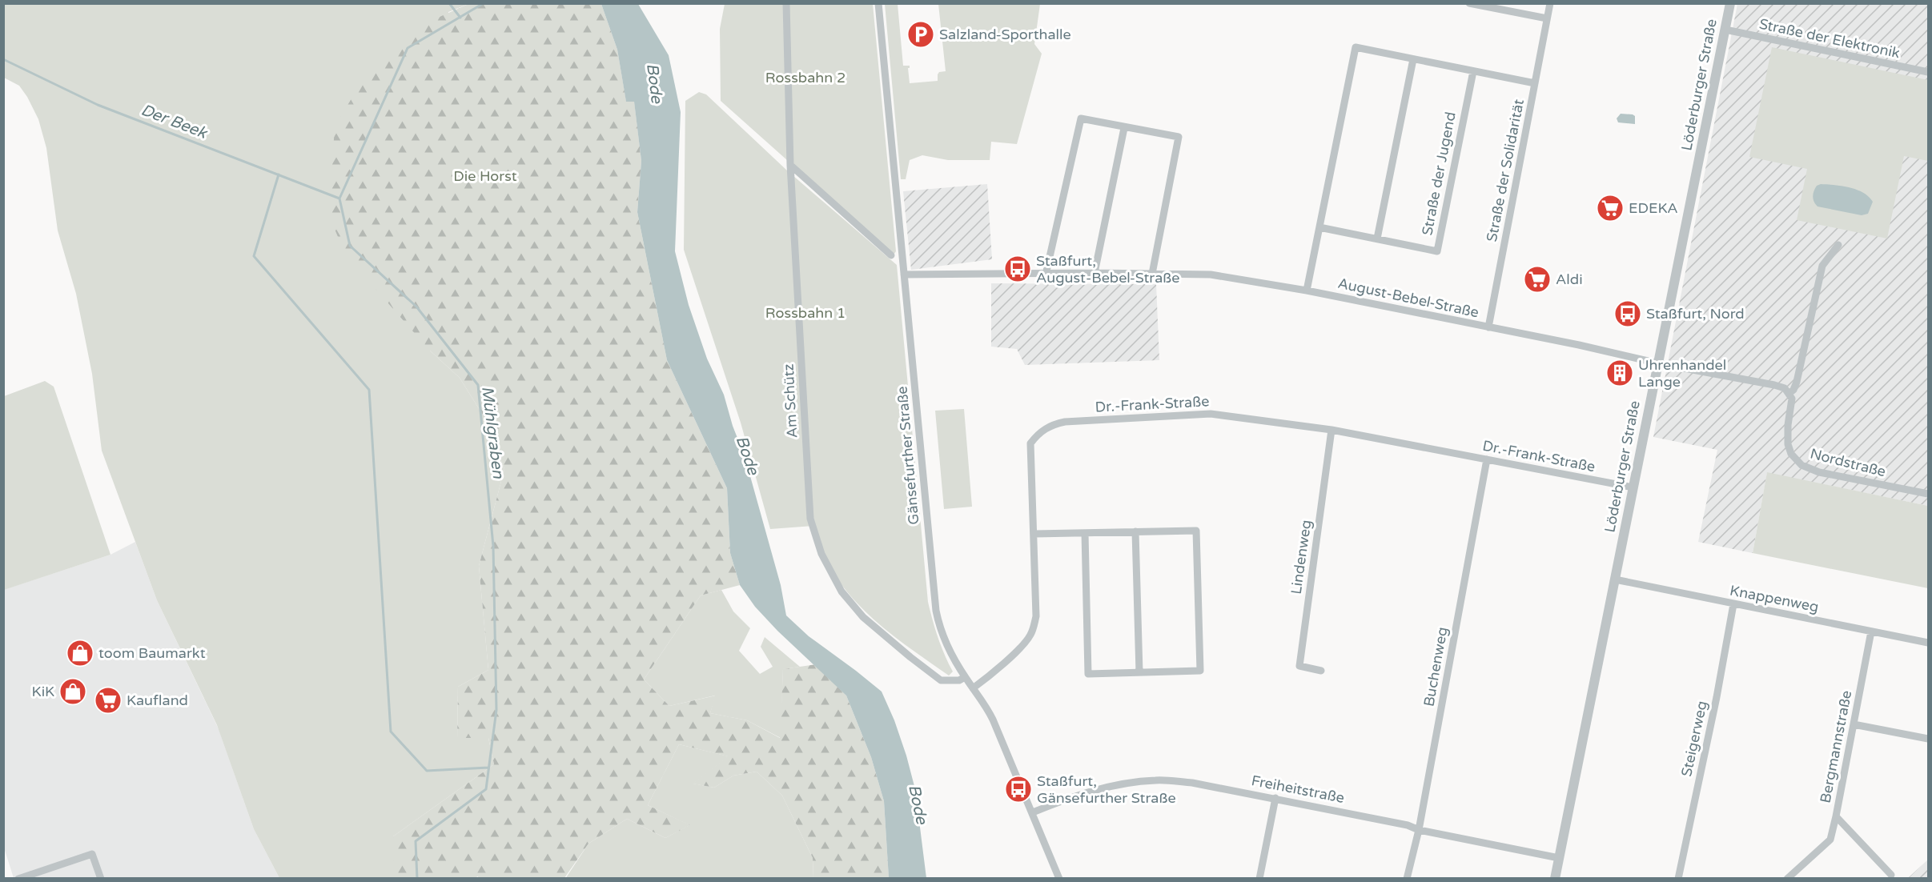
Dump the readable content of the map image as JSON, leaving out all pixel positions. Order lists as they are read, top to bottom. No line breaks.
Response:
{"streets":{"street":["Straße der Elektronik","Löderburger Straße","Straße der Solidarität","Straße der Jugend","August-Bebel-Straße","Am Schütz","Dr.-Frank-Straße","Gänsefurther Straße","Nordstraße","Lindenweg","Knappenweg","Buchenweg","Steigerweg","Bergmannstraße","Freiheitstraße"]},"crossings":[["Straße der Elektronik","Löderburger Straße"],["Löderburger Straße","August-Bebel-Straße"],["Löderburger Straße","Dr.-Frank-Straße"],["Löderburger Straße","Knappenweg"],["Löderburger Straße","Freiheitstraße"],["Straße der Solidarität","August-Bebel-Straße"],["August-Bebel-Straße","Gänsefurther Straße"],["Am Schütz","Gänsefurther Straße"],["Dr.-Frank-Straße","Gänsefurther Straße"],["Dr.-Frank-Straße","Lindenweg"],["Dr.-Frank-Straße","Buchenweg"],["Gänsefurther Straße","Freiheitstraße"],["Knappenweg","Steigerweg"],["Knappenweg","Bergmannstraße"],["Buchenweg","Freiheitstraße"]],"water":["Bode","Der Beek","Mühlgraben"],"parks":["Rossbahn 2","Die Horst","Rossbahn 1"],"places":{"parking":["Salzland-Sporthalle"],"supermarket":["EDEKA","Aldi","Kaufland"],"bus stop":["Staßfurt, August-Bebel-Straße","Staßfurt, Nord","Staßfurt, Gänsefurther Straße"],"building":["Uhrenhandel Lange"],"shop":["toom Baumarkt","KiK"]}}
